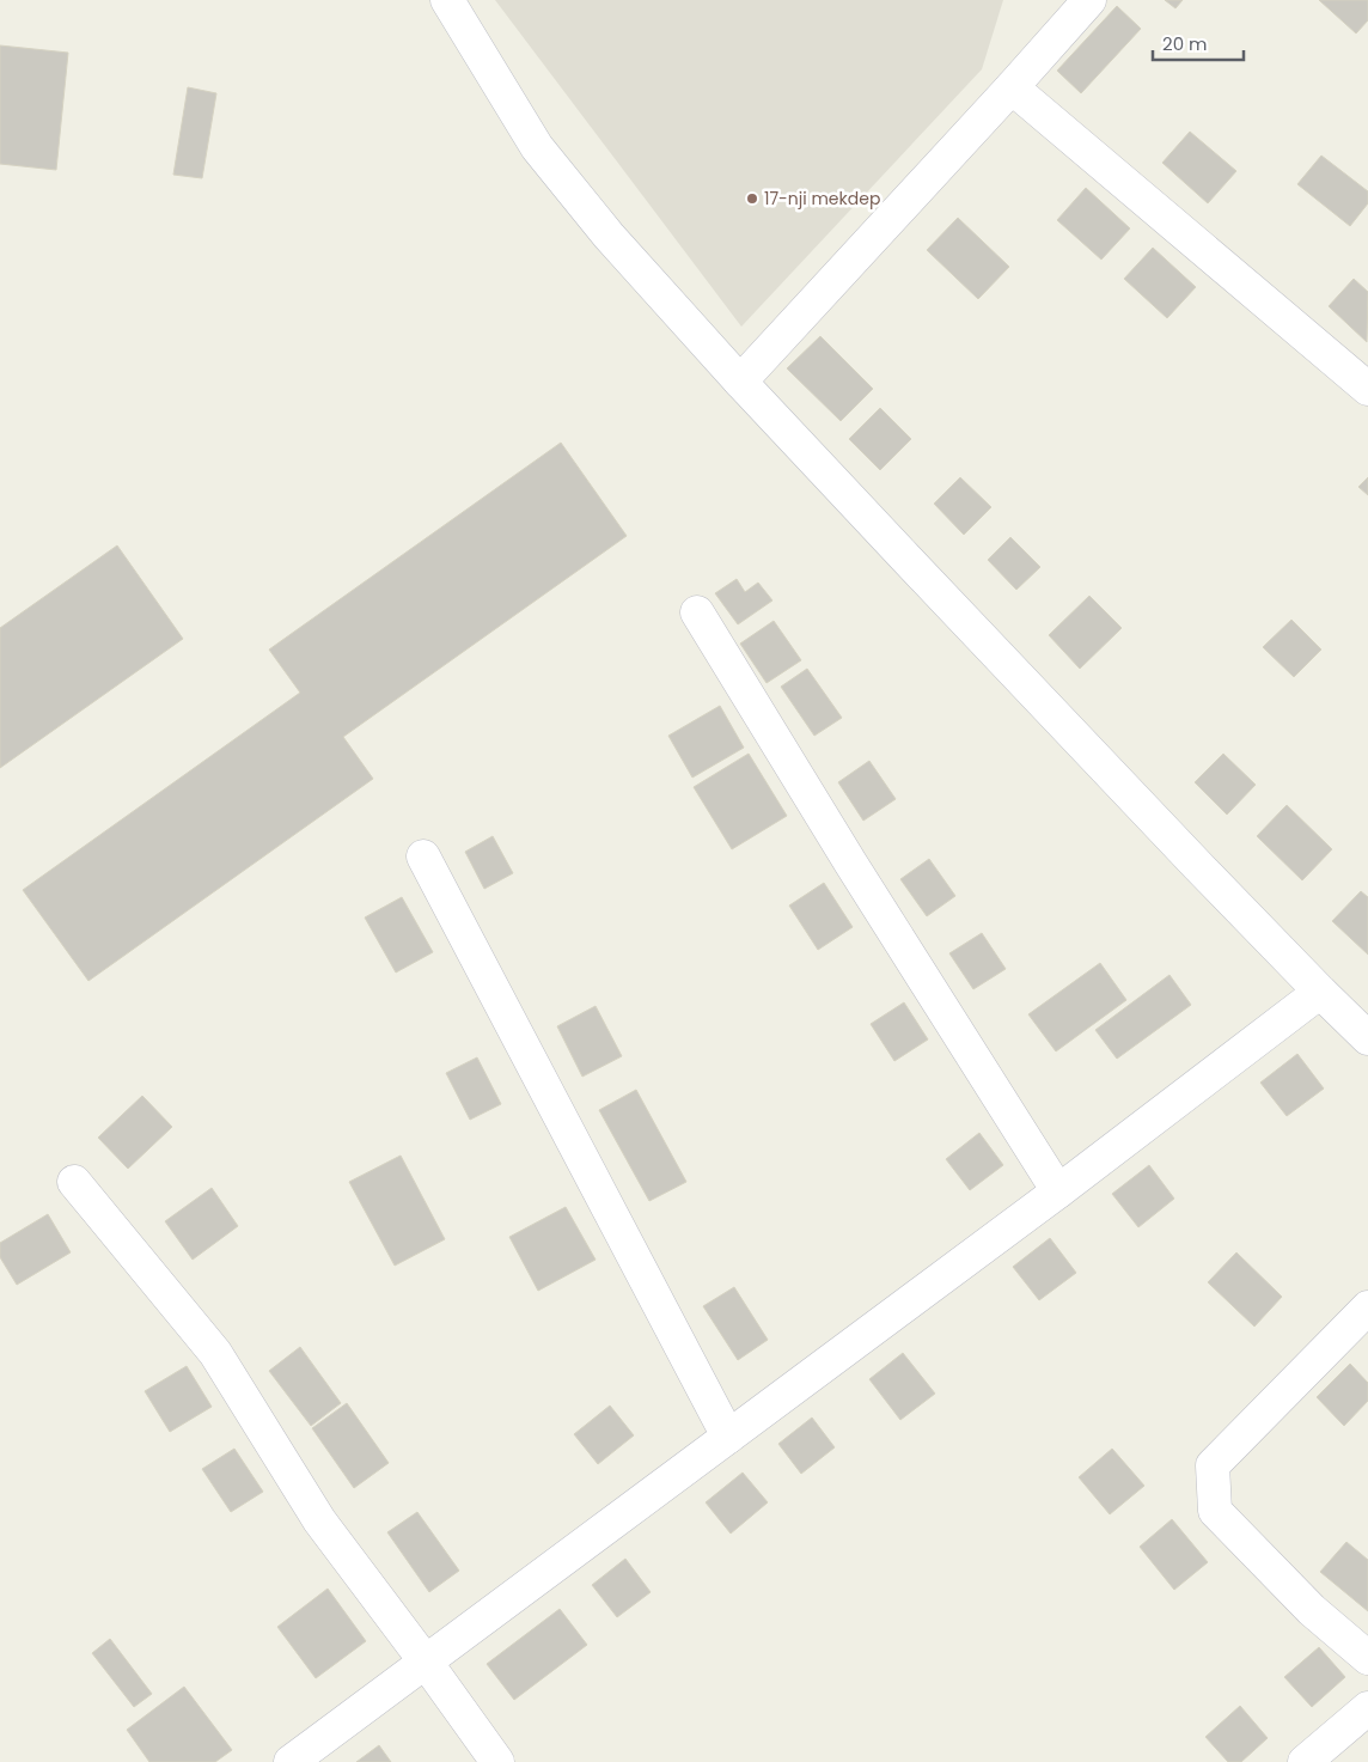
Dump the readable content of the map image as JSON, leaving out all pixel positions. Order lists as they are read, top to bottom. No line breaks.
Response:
{"places":["17-nji mekdep"],"scale_bar":"20 m"}
